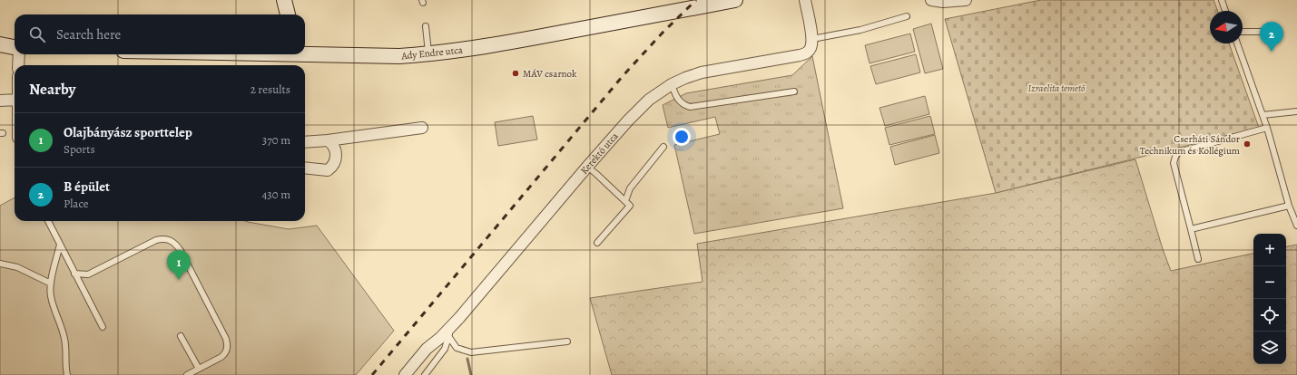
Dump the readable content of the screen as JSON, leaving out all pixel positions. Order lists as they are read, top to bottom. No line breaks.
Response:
{"streets":{"street":["Ady Endre utca","Kerektó utca"]},"parks":["Izraelita temető"],"places":["MÁV csarnok","Cserháti Sándor Technikum és Kollégium"],"north":"left","page":{"search":"Search here","pins":["2","1"],"heading":["Nearby","2 results"],"list":[{"mark":"1","name":"Olajbányász sporttelep","note":"Sports","value":"370 m"},{"mark":"2","name":"B épület","note":"Place","value":"430 m"}],"map_buttons":["+","−"]}}
